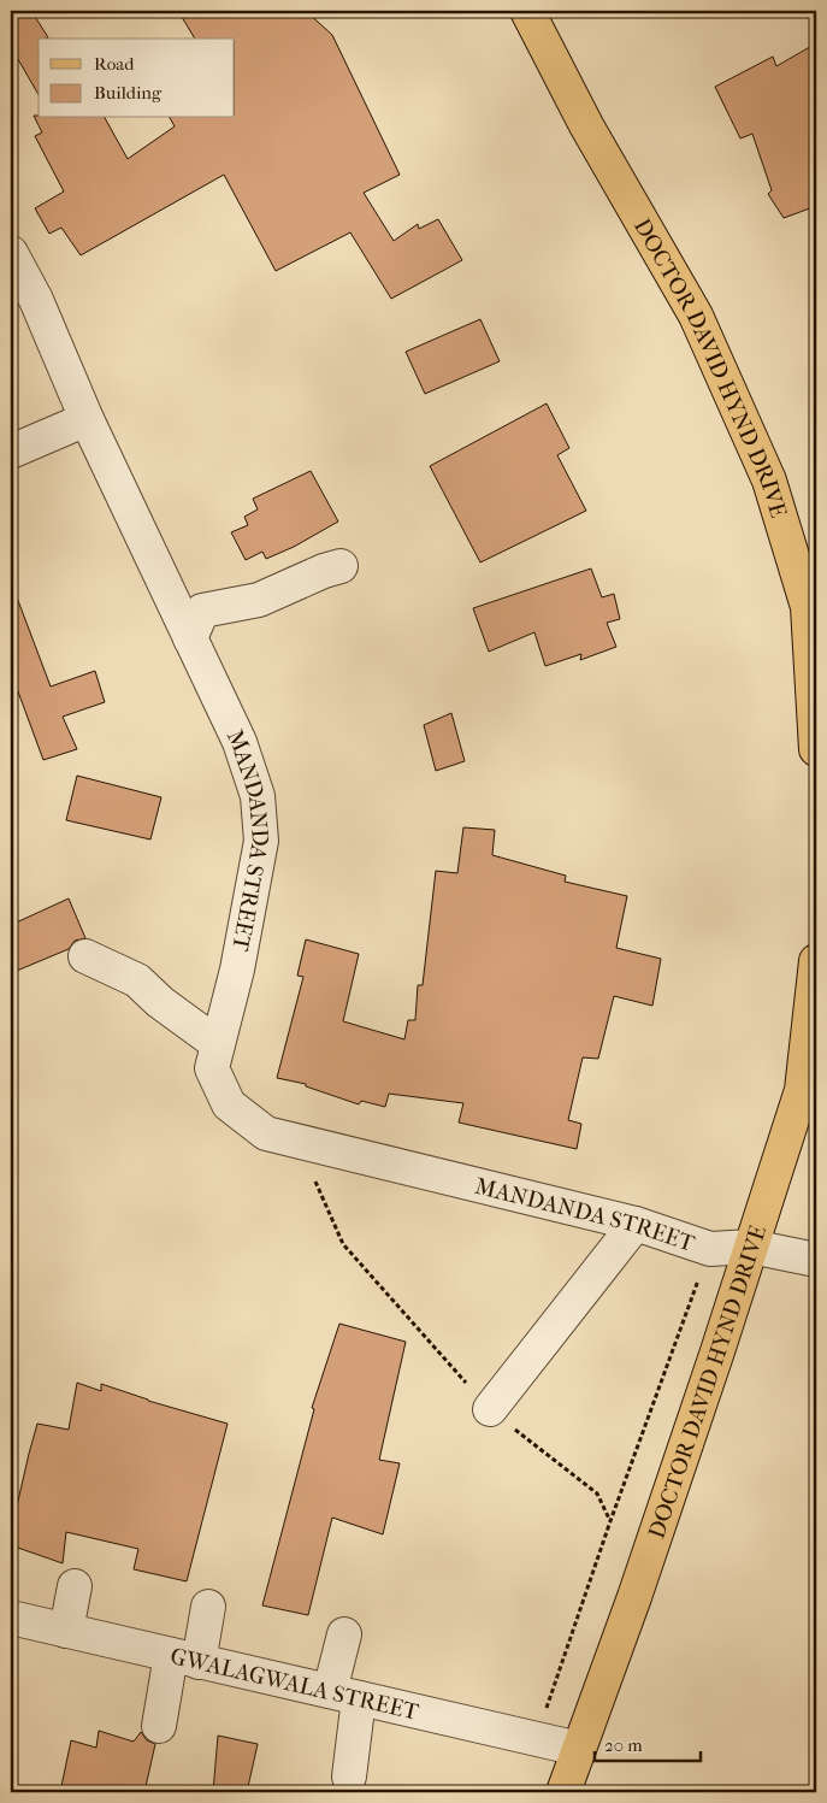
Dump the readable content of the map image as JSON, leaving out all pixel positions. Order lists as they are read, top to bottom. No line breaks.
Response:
{"streets":{"main road":["DOCTOR DAVID HYND DRIVE"],"street":["MANDANDA STREET","GWALAGWALA STREET"]},"crossings":[["DOCTOR DAVID HYND DRIVE","MANDANDA STREET"],["DOCTOR DAVID HYND DRIVE","GWALAGWALA STREET"]],"legend":["Road","Building"],"scale_bar":"20 m"}
